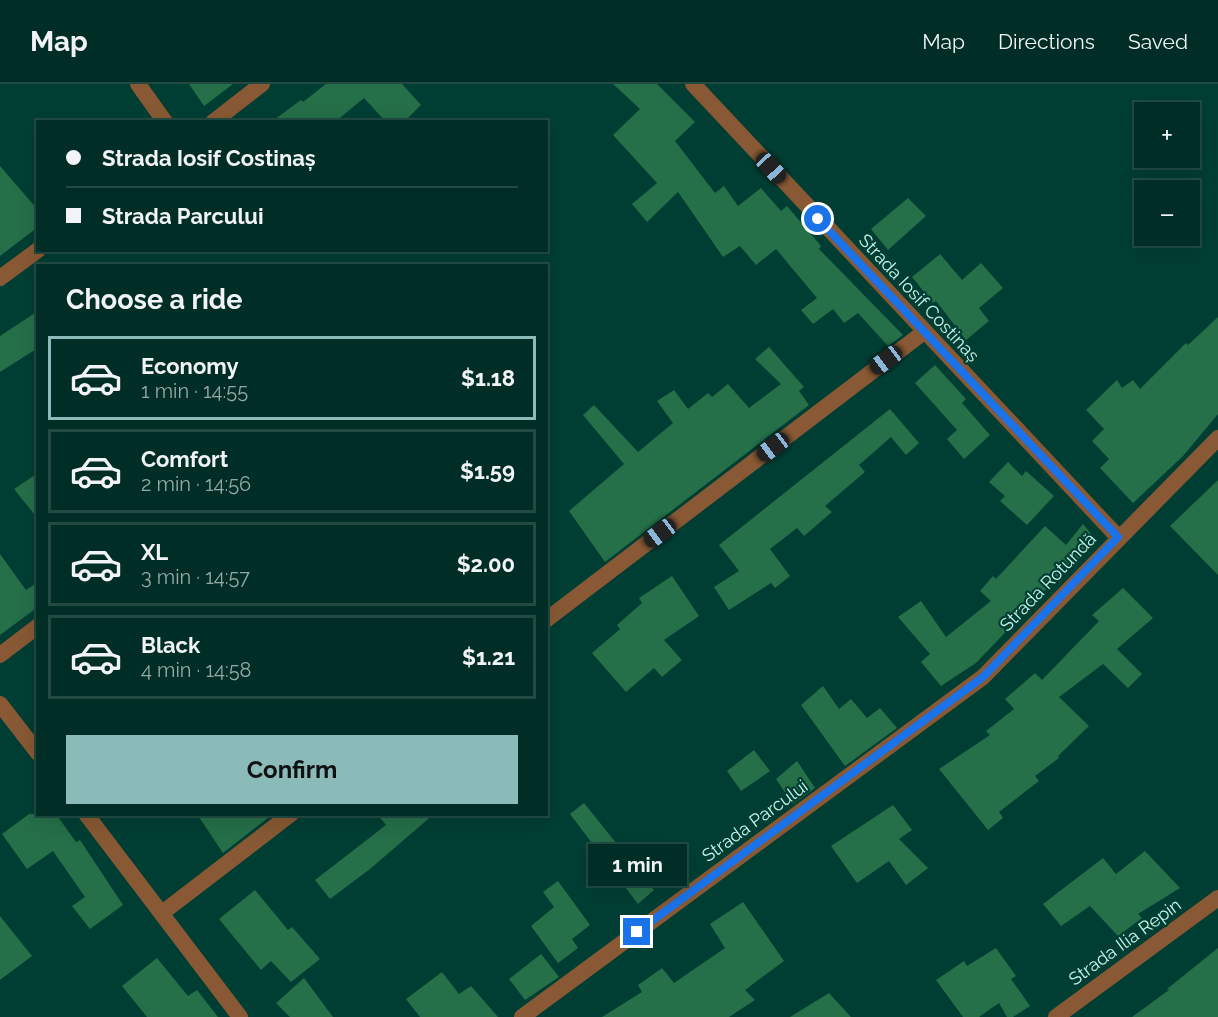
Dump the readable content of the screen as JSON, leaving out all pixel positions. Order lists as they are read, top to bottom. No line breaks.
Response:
{"streets":{"street":["Strada Iosif Costinaș","Strada Rotundă","Strada Parcului","Strada Ilia Repin"]},"crossings":[["Strada Iosif Costinaș","Strada Rotundă"],["Strada Rotundă","Strada Parcului"]],"page":{"header":"Map","nav":["Map","Directions","Saved"],"map_buttons":["+","−"],"banner":["Strada Iosif Costinaș","Strada Parcului"],"heading":"Choose a ride","list":[{"name":"Economy","note":"1 min · 14:55","value":"$1.18"},{"name":"Comfort","note":"2 min · 14:56","value":"$1.59"},{"name":"XL","note":"3 min · 14:57","value":"$2.00"},{"name":"Black","note":"4 min · 14:58","value":"$1.21"}],"buttons":"Confirm","bubble":"1 min"}}
